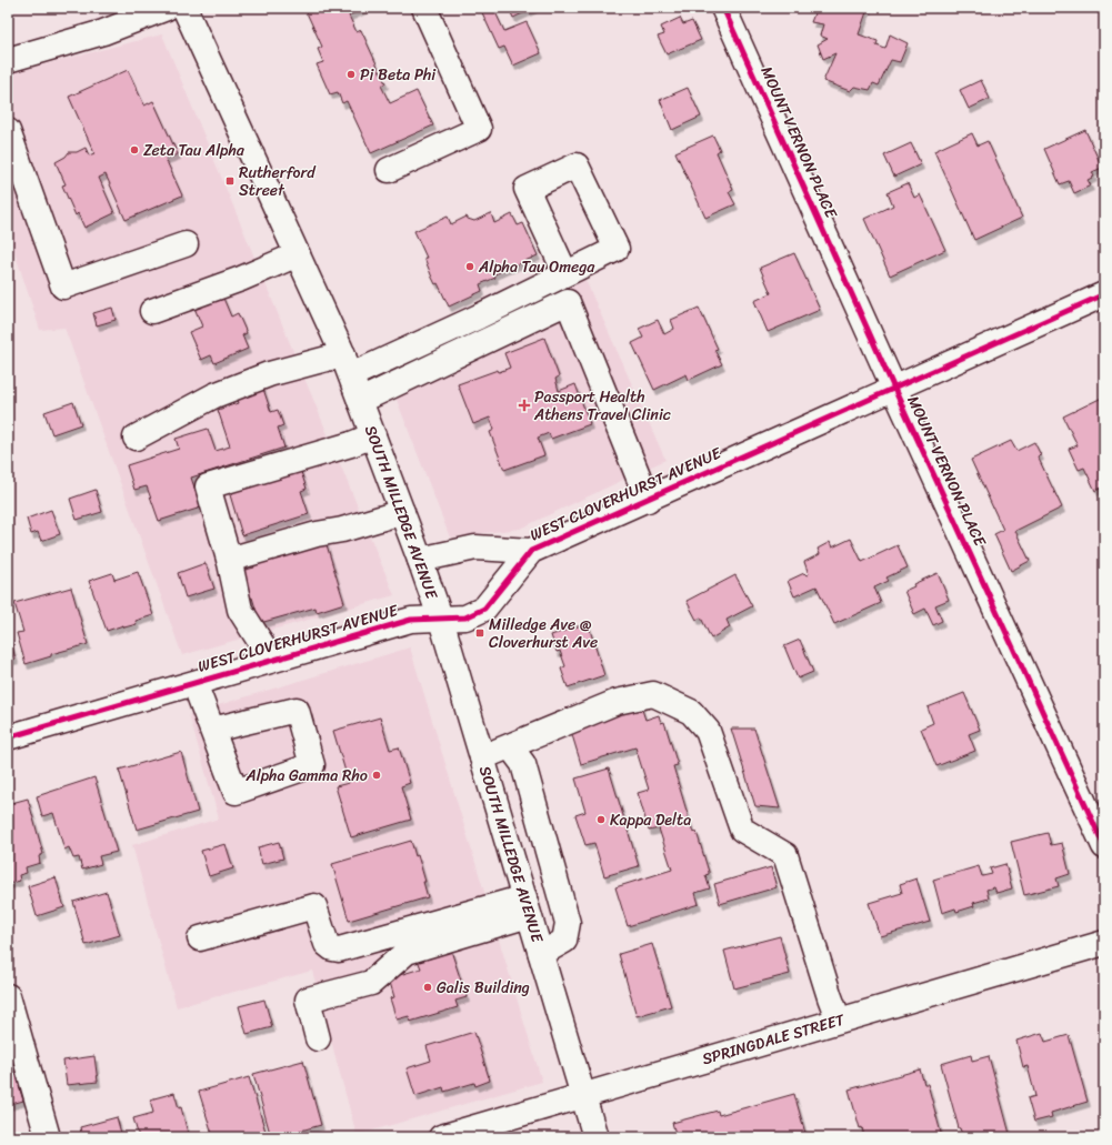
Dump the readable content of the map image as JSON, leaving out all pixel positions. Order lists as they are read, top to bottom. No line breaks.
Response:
{"streets":{"street":["MOUNT VERNON PLACE","WEST CLOVERHURST AVENUE","SOUTH MILLEDGE AVENUE","SPRINGDALE STREET"]},"crossings":[["MOUNT VERNON PLACE","WEST CLOVERHURST AVENUE"],["WEST CLOVERHURST AVENUE","SOUTH MILLEDGE AVENUE"],["SOUTH MILLEDGE AVENUE","SPRINGDALE STREET"]],"places":{"other":["Pi Beta Phi","Zeta Tau Alpha","Alpha Tau Omega","Alpha Gamma Rho","Kappa Delta","Galis Building"],"transit":["Rutherford Street","Milledge Ave @ Cloverhurst Ave"],"health":["Passport Health Athens Travel Clinic"]}}
